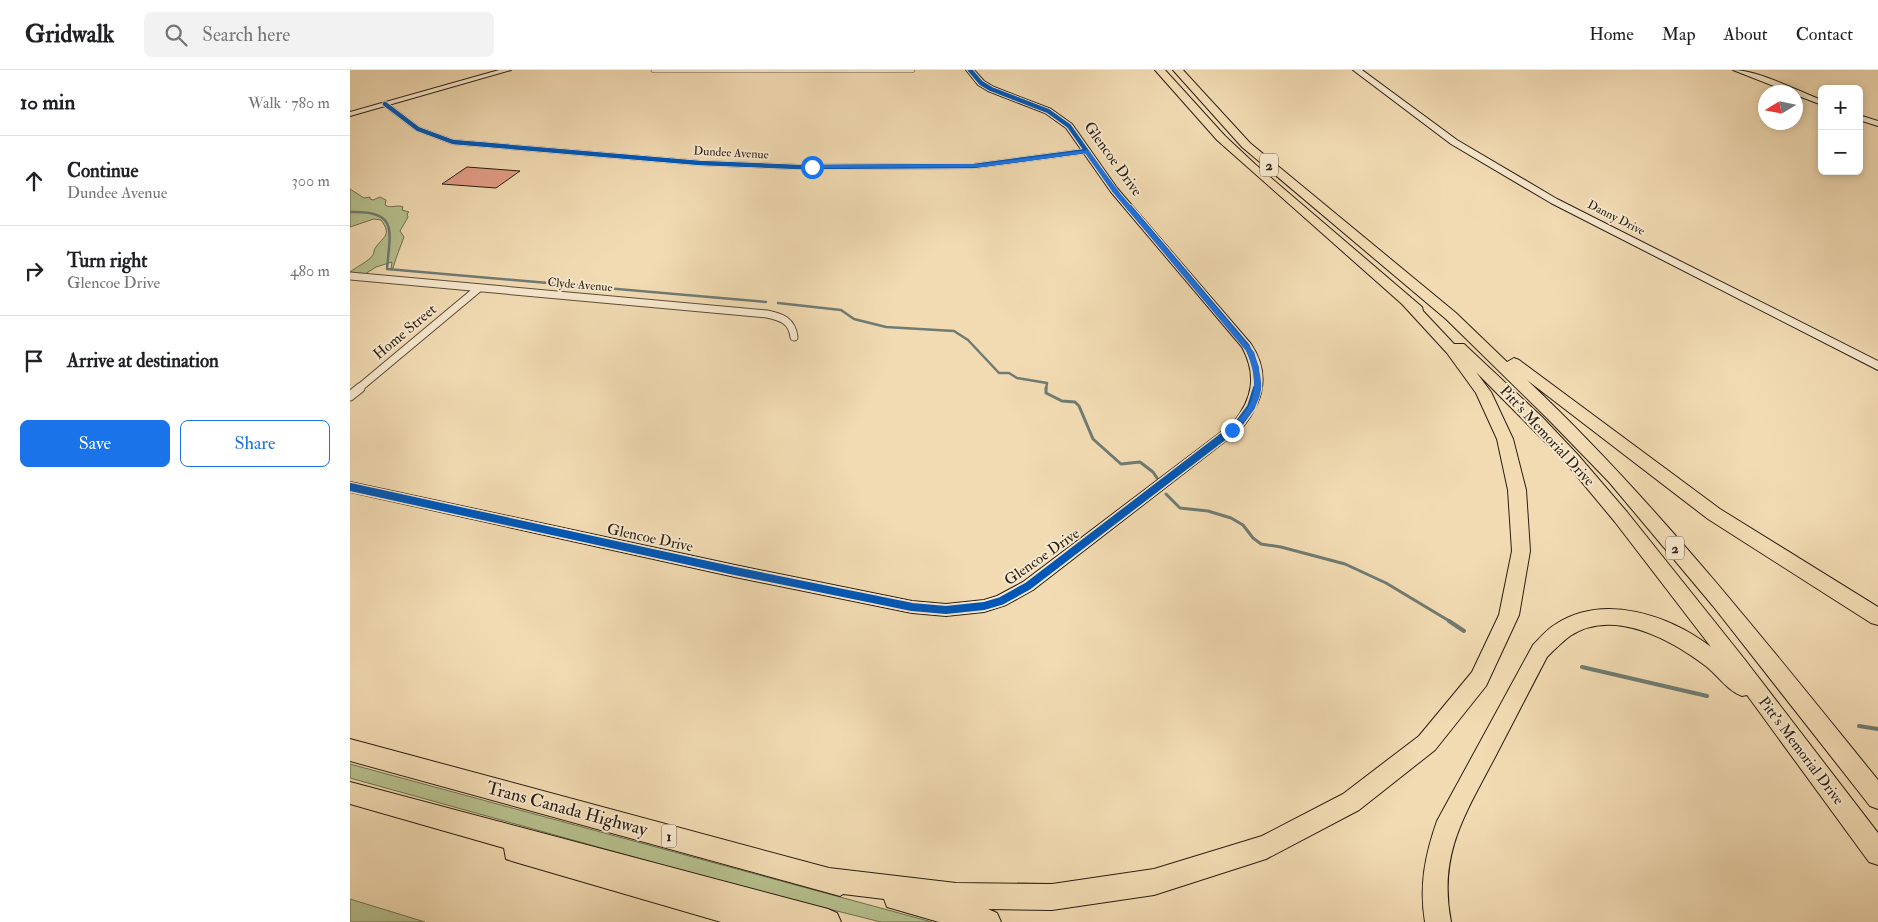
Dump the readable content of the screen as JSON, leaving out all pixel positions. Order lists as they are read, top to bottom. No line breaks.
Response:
{"streets":{"highway":["2","Pitt's Memorial Drive","Trans Canada Highway","1"],"street":["Dundee Avenue","Glencoe Drive","Danny Drive","Clyde Avenue","Home Street"]},"crossings":[["Dundee Avenue","Glencoe Drive"],["Clyde Avenue","Home Street"]],"north":"left","page":{"header":"Gridwalk","search":"Search here","nav":["Home","Map","About","Contact"],"heading":["10 min","Walk · 780 m"],"map_buttons":["+","−"],"list":[["Continue","Dundee Avenue","300 m"],["Turn right","Glencoe Drive","480 m"],"Arrive at destination"],"buttons":["Save","Share"]}}
